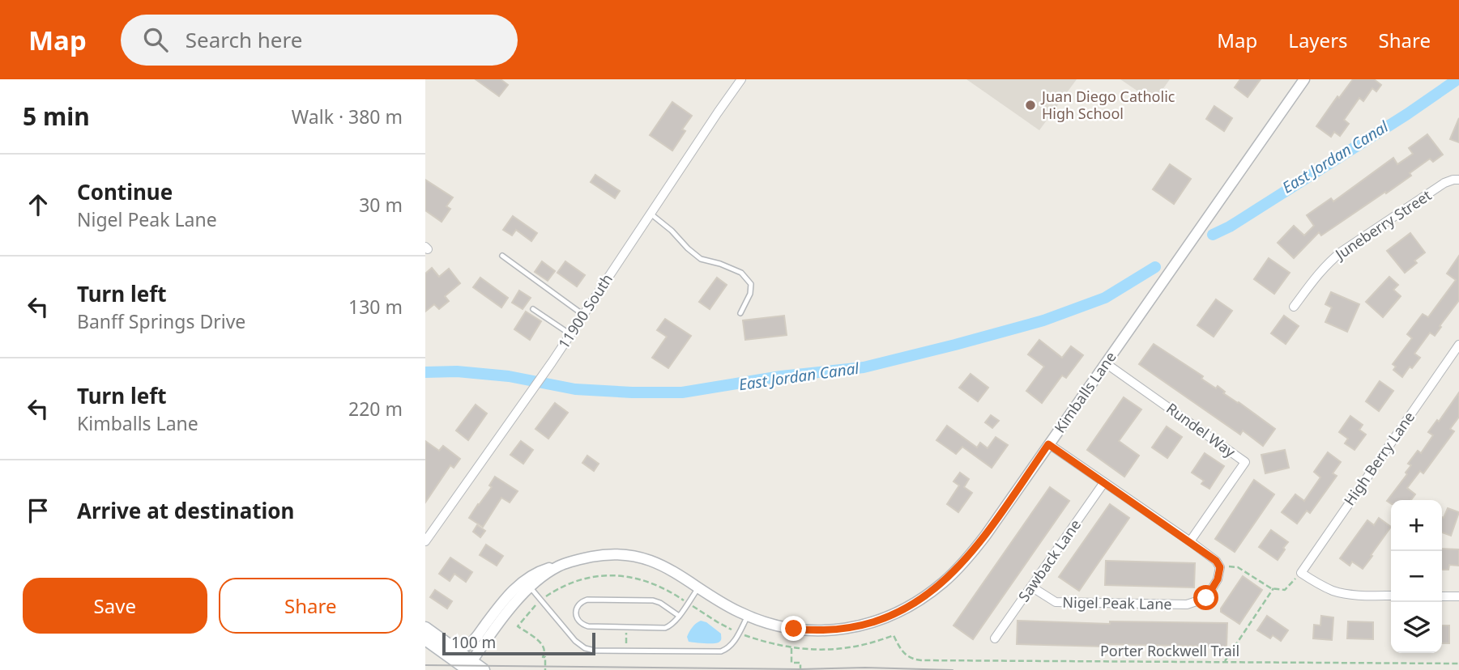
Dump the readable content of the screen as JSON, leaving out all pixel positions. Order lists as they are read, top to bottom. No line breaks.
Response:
{"streets":{"street":["Juneberry Street","11900 South","Kimballs Lane","Rundel Way","High Berry Lane","Sawback Lane","Nigel Peak Lane"],"path":["Porter Rockwell Trail"]},"crossings":[["Kimballs Lane","Rundel Way"],["Sawback Lane","Nigel Peak Lane"]],"water":["East Jordan Canal"],"places":["Juan Diego Catholic High School"],"scale_bar":"100 m","page":{"header":"Map","search":"Search here","nav":["Map","Layers","Share"],"heading":["5 min","Walk · 380 m"],"list":[["Continue","Nigel Peak Lane","30 m"],["Turn left","Banff Springs Drive","130 m"],["Turn left","Kimballs Lane","220 m"],"Arrive at destination"],"map_buttons":["+","−"],"buttons":["Save","Share"],"scale":"100 m"}}
